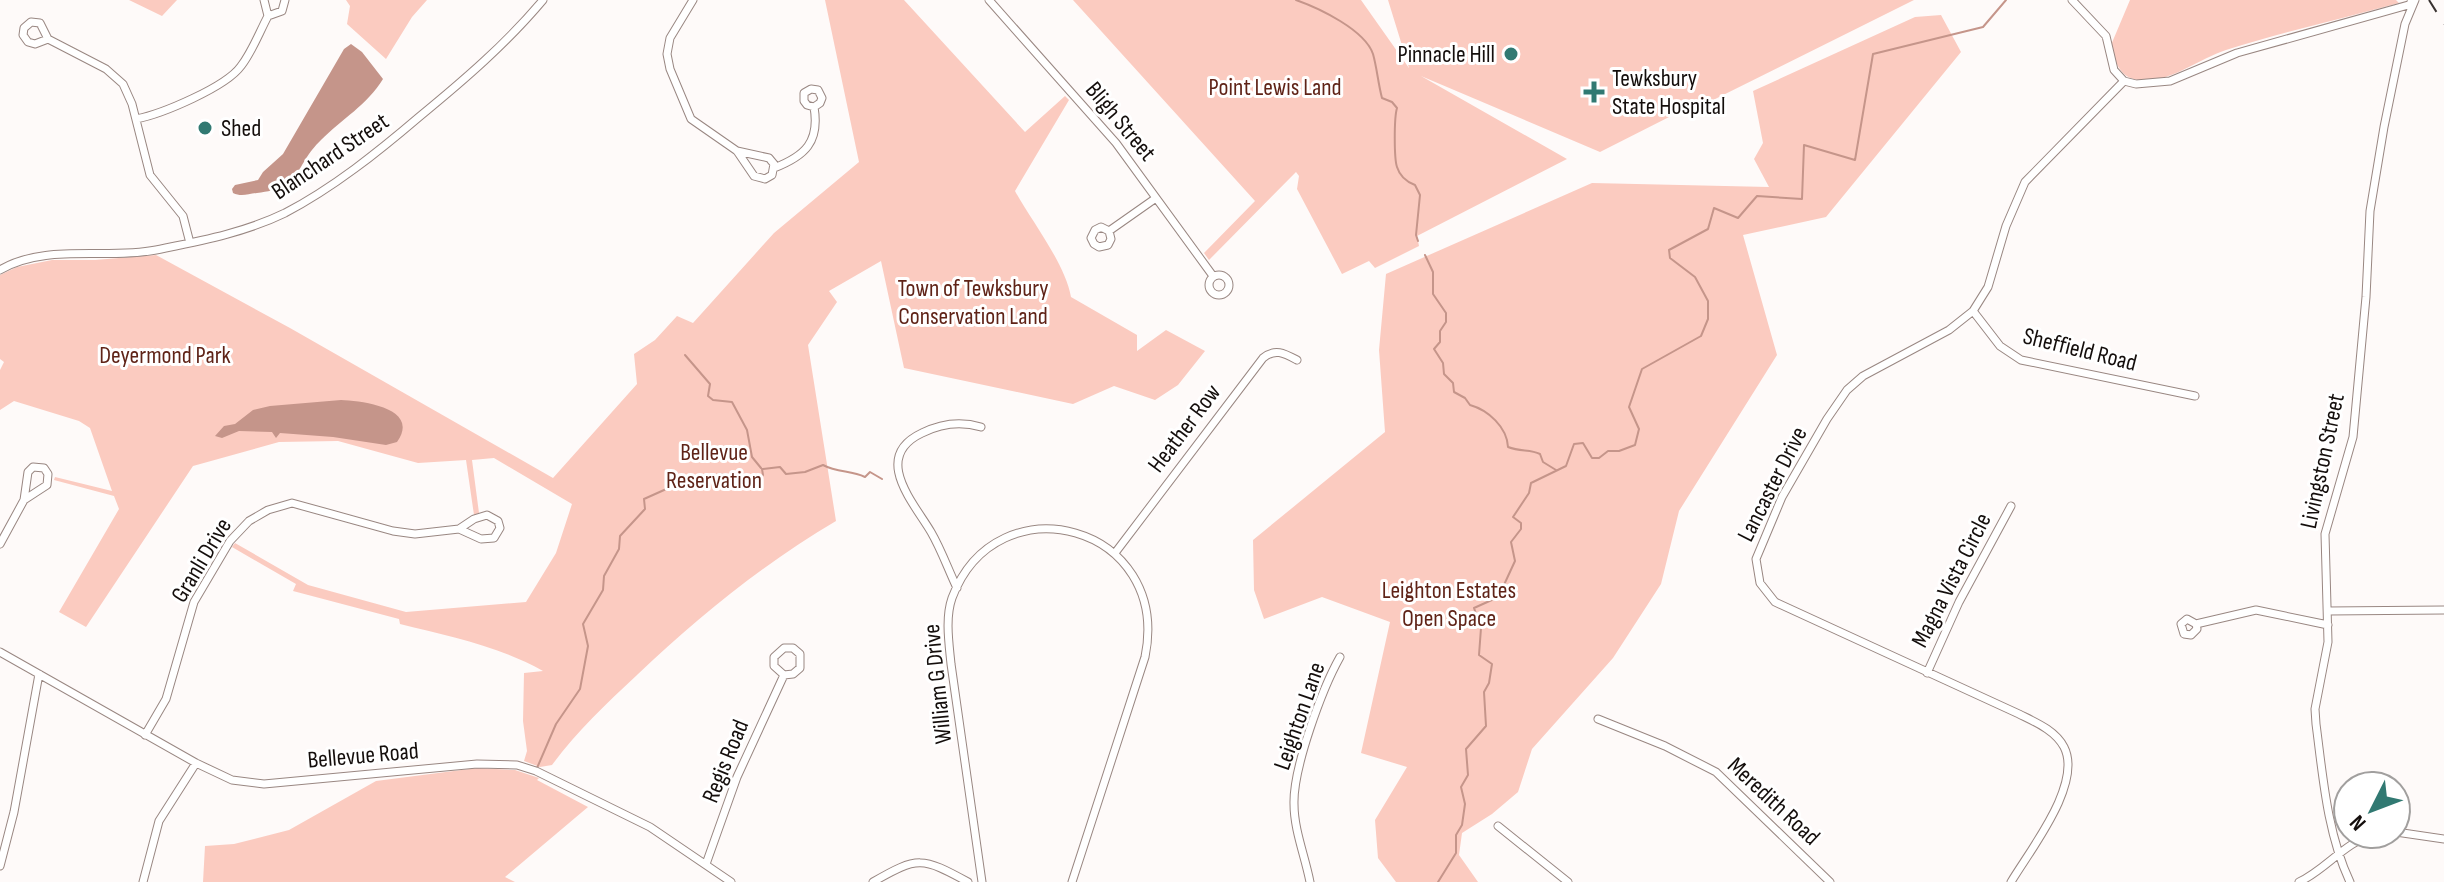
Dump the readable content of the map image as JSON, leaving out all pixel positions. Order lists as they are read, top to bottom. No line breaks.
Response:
{"streets":{"street":["Bligh Street","Blanchard Street","Sheffield Road","Heather Row","Livingston Street","Lancaster Drive","Granli Drive","Magna Vista Circle","William G Drive","Leighton Lane","Bellevue Road","Regis Road","Meredith Road"]},"crossings":[["Sheffield Road","Lancaster Drive"],["Heather Row","William G Drive"],["Lancaster Drive","Magna Vista Circle"],["Granli Drive","Bellevue Road"],["Bellevue Road","Regis Road"]],"parks":["Point Lewis Land","Town of Tewksbury Conservation Land","Deyermond Park","Bellevue Reservation","Leighton Estates Open Space"],"places":{"other":["Pinnacle Hill","Shed"],"health":["Tewksbury State Hospital"]},"north":"bottom left"}
